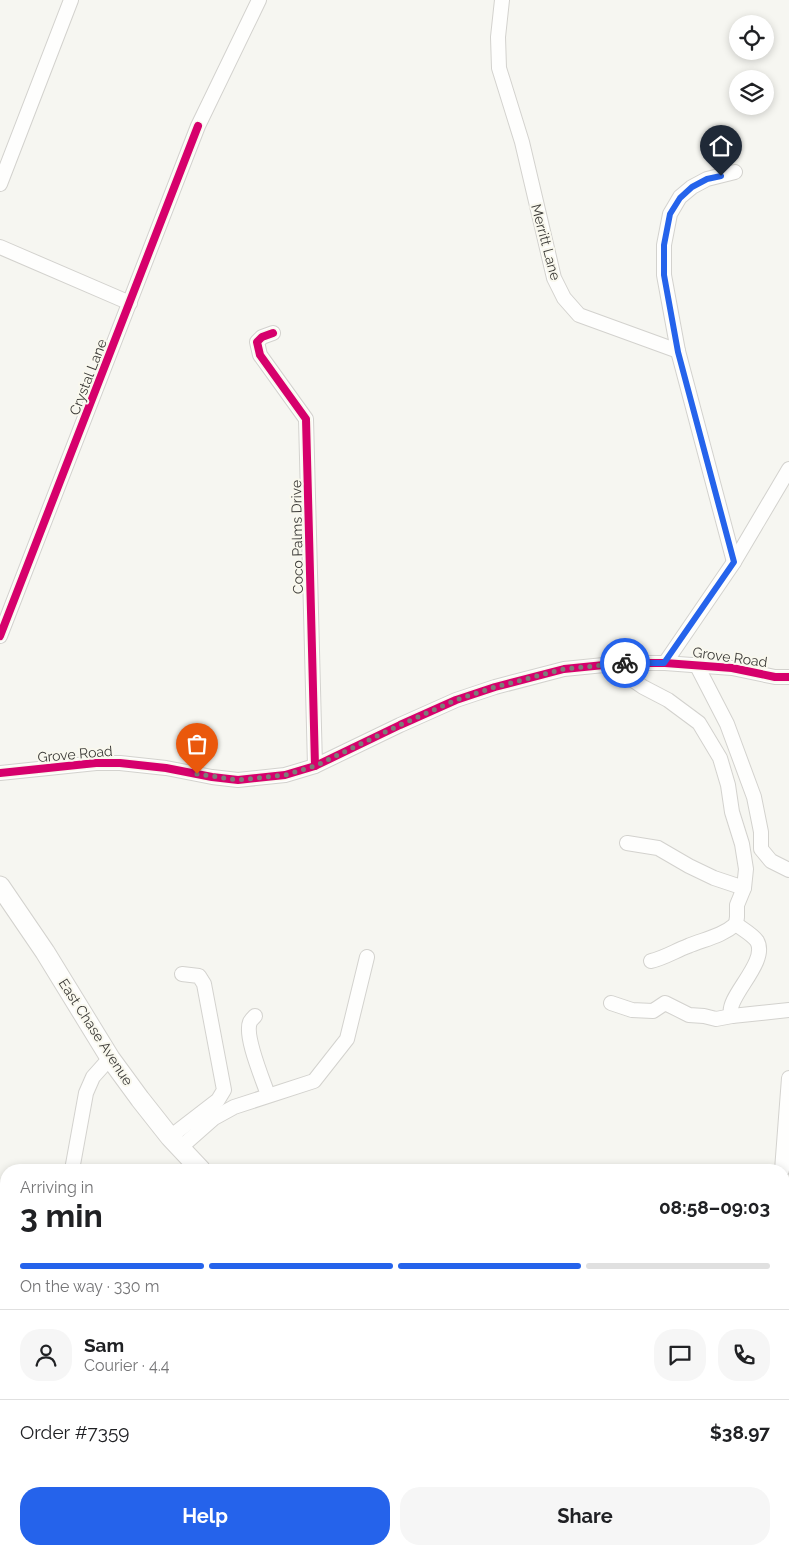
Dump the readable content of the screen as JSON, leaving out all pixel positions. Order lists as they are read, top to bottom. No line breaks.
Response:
{"streets":{"main road":["East Chase Avenue"],"street":["Merritt Lane","Crystal Lane","Coco Palms Drive","Grove Road"]},"crossings":[["Coco Palms Drive","Grove Road"]],"page":{"heading":["3 min","Arriving in","08:58–09:03"],"panel":["Sam","Courier · 4.4","Order #7359","$38.97"],"bar":"On the way · 330 m","buttons":["Help","Share"]}}
